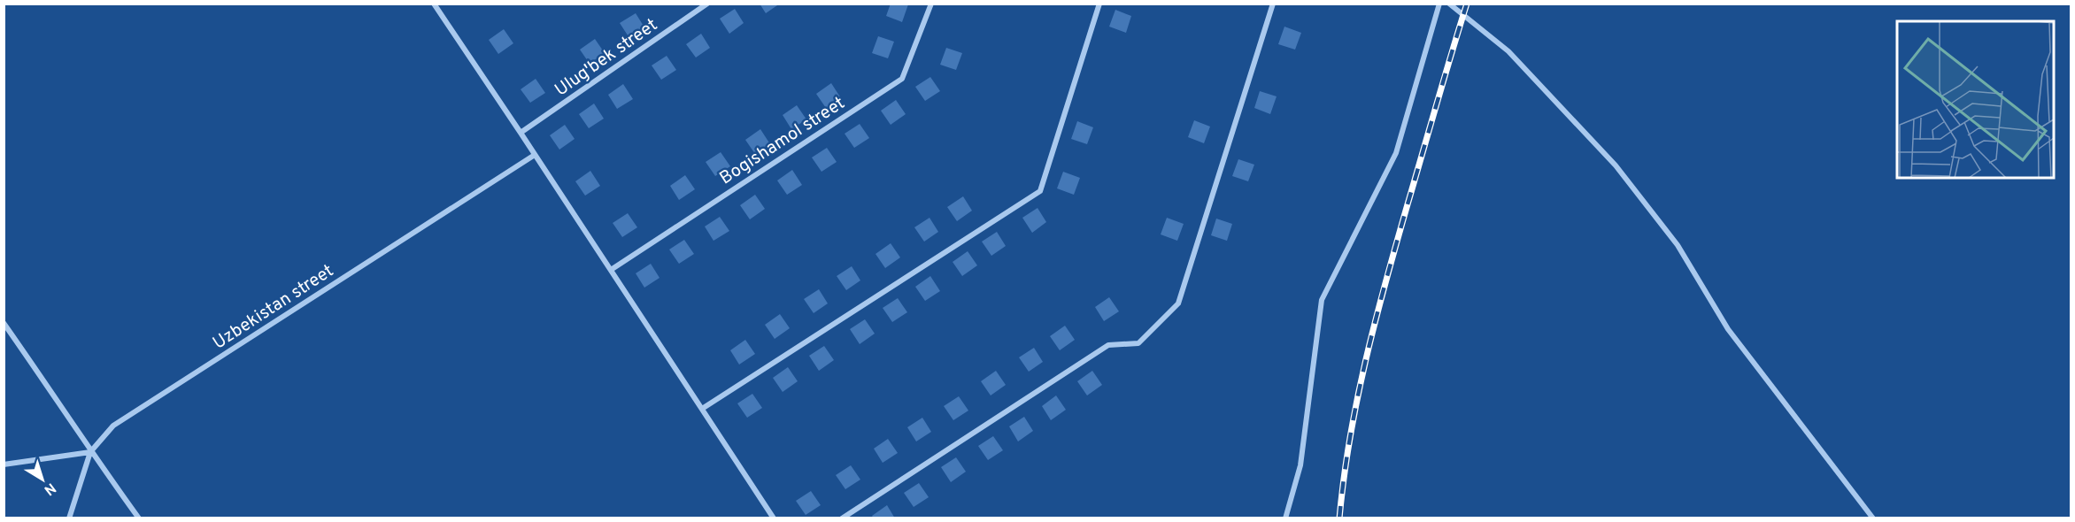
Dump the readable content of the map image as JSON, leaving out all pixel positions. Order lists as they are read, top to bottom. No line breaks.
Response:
{"streets":{"street":["Ulug'bek street","Bogishamol street","Uzbekistan street"]},"north":"bottom right"}
